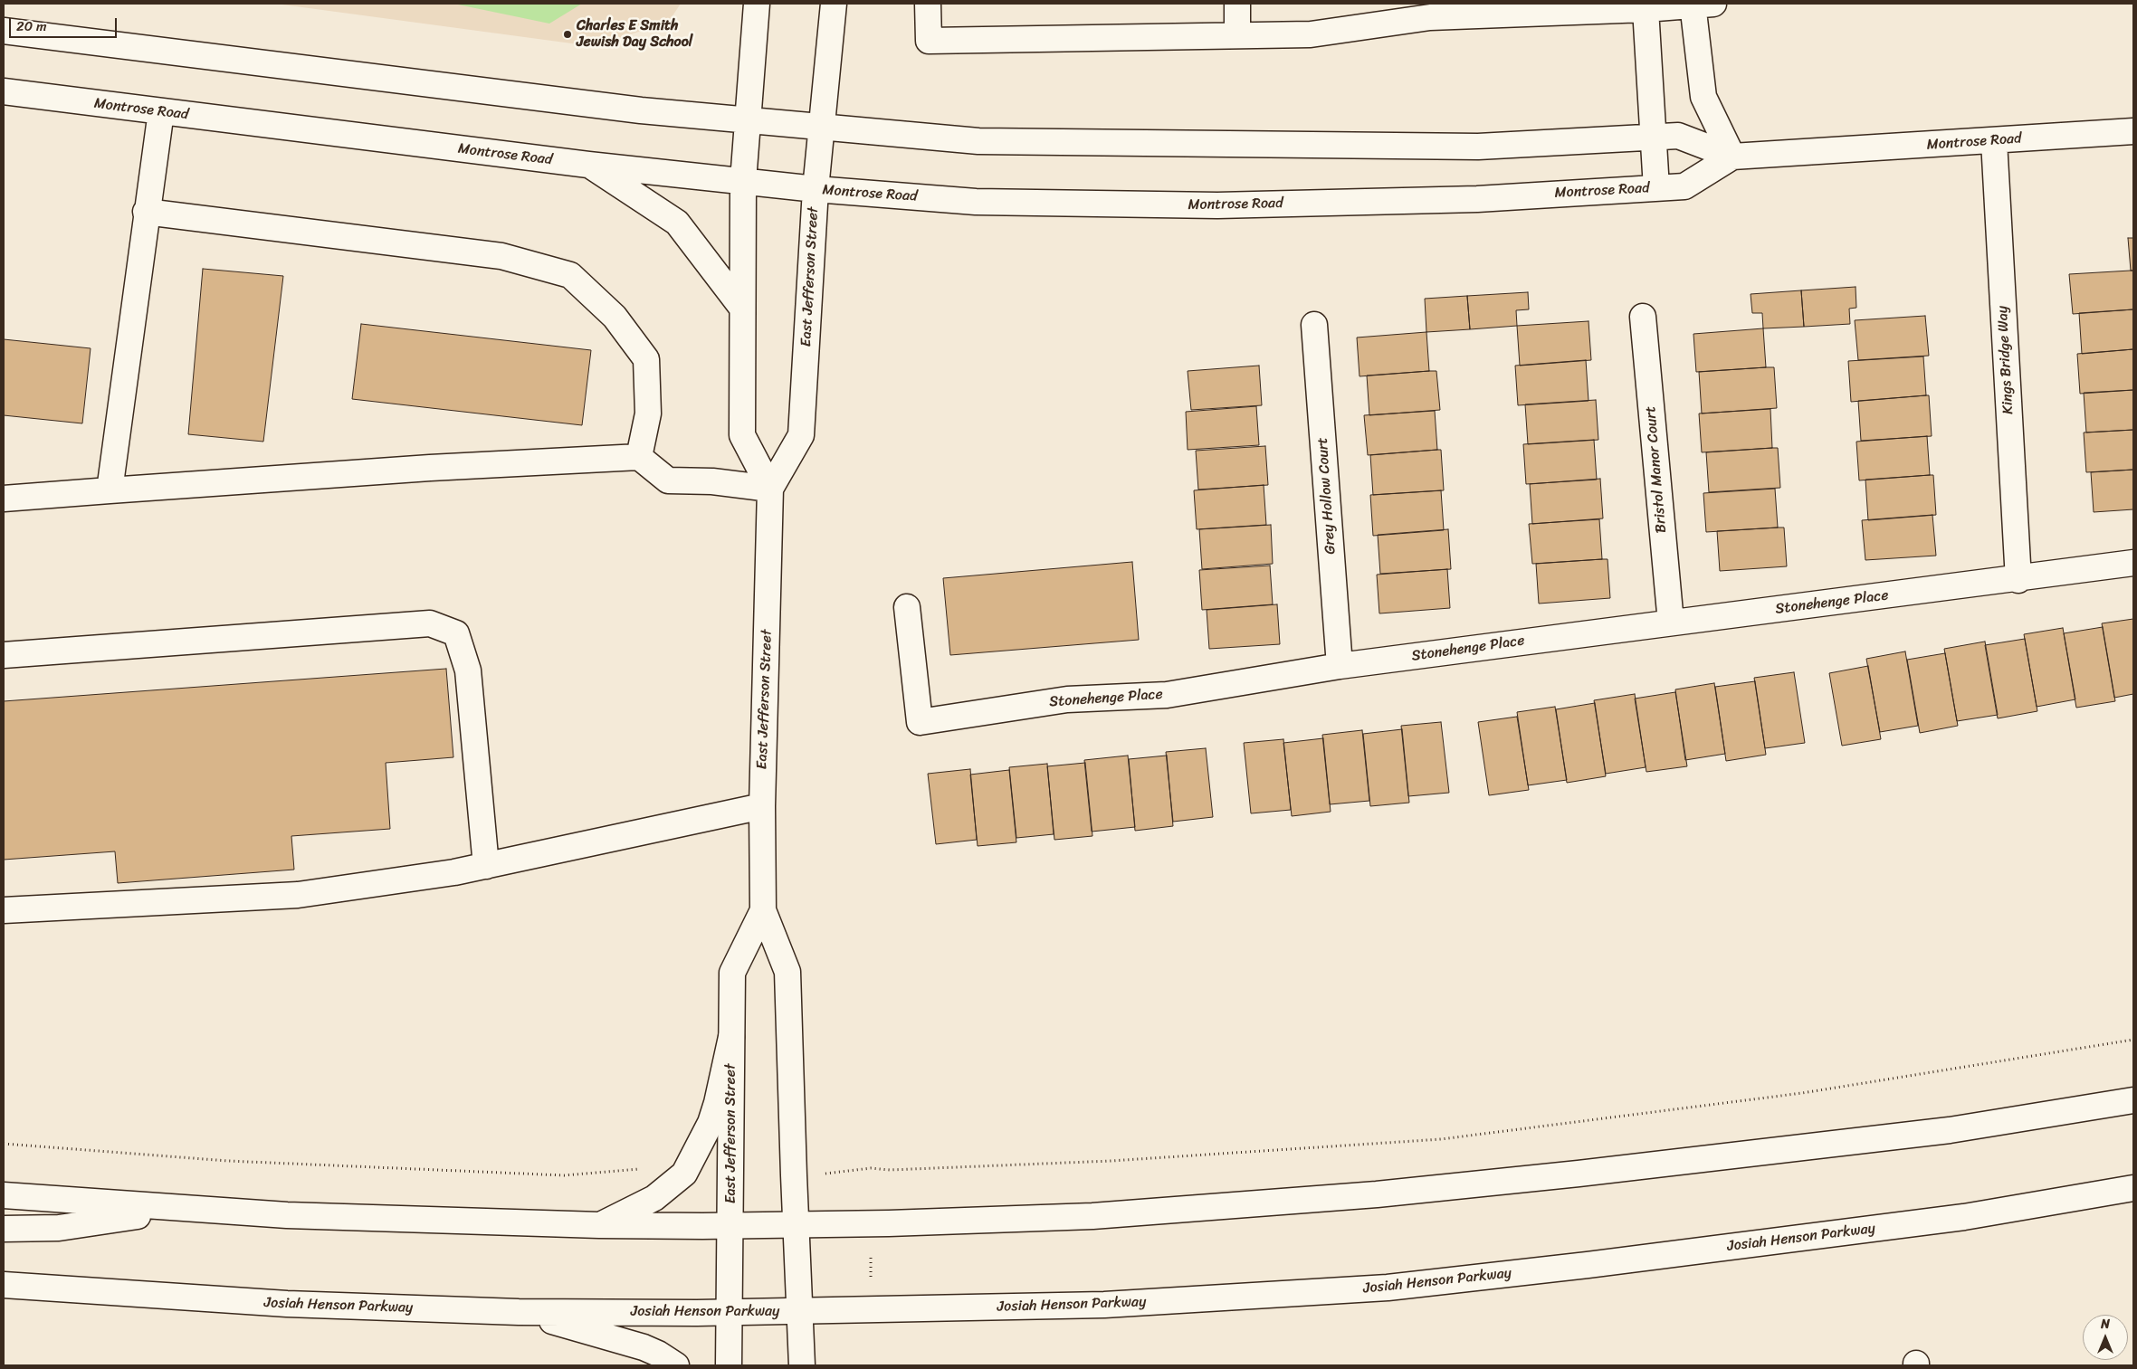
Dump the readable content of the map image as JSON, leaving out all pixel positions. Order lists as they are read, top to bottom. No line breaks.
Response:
{"streets":{"street":["Montrose Road","East Jefferson Street","Kings Bridge Way","Bristol Manor Court","Grey Hollow Court","Stonehenge Place","Josiah Henson Parkway"]},"crossings":[["Montrose Road","East Jefferson Street"],["Montrose Road","Kings Bridge Way"],["East Jefferson Street","Josiah Henson Parkway"],["Kings Bridge Way","Stonehenge Place"],["Bristol Manor Court","Stonehenge Place"],["Grey Hollow Court","Stonehenge Place"]],"places":["Charles E Smith Jewish Day School"],"scale_bar":"20 m","north":"top"}
